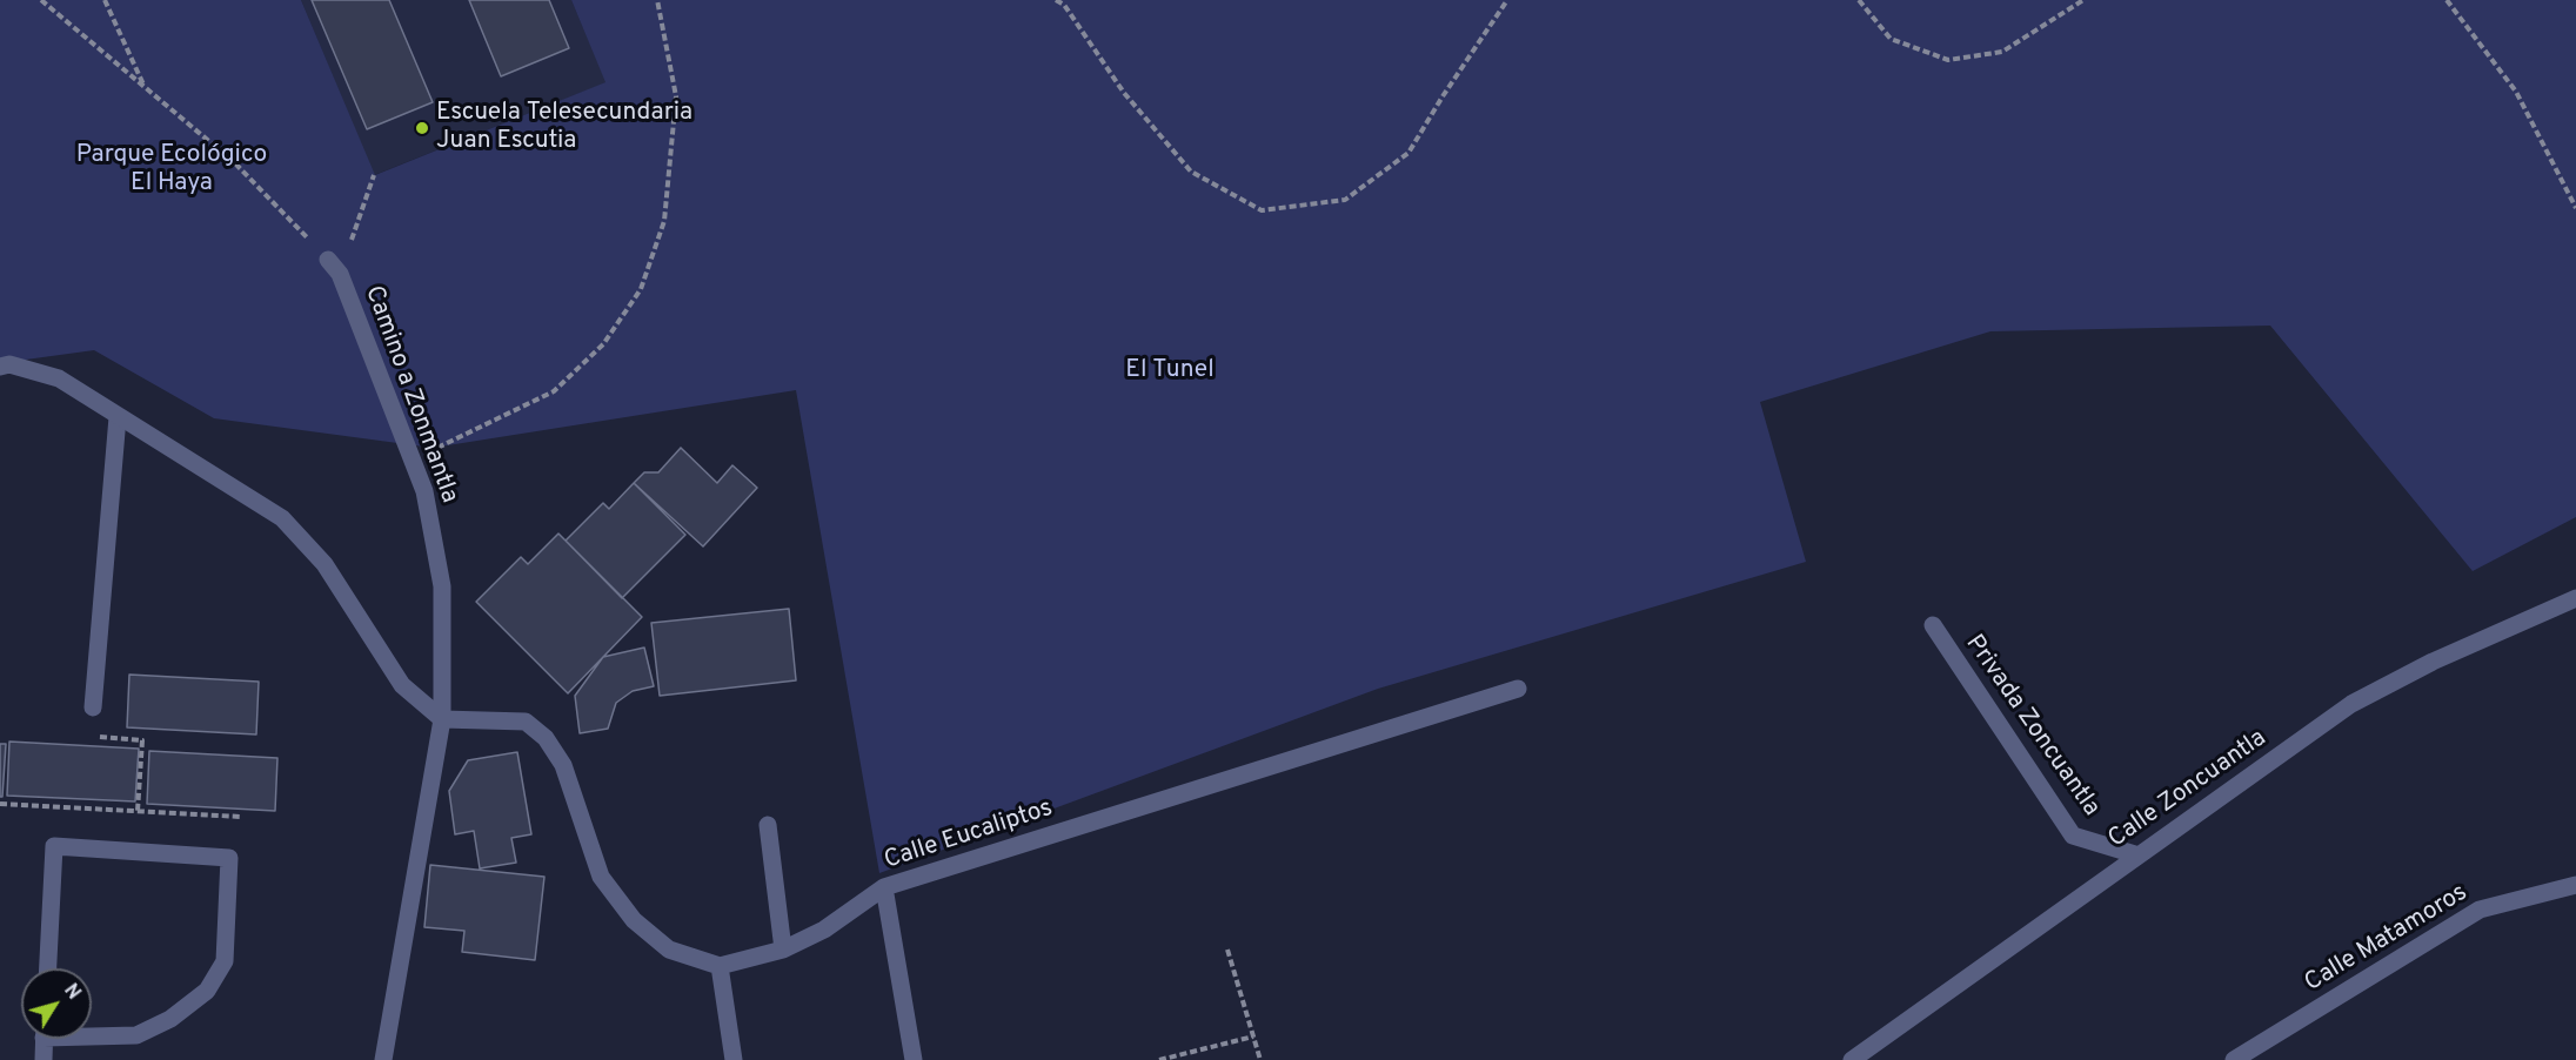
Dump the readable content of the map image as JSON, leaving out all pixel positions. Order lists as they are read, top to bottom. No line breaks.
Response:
{"streets":{"street":["Camino a Zonmantla","Privada Zoncuantla","Calle Zoncuantla","Calle Eucaliptos","Calle Matamoros"]},"crossings":[["Privada Zoncuantla","Calle Zoncuantla"]],"parks":["Parque Ecológico El Haya","El Tunel"],"places":["Escuela Telesecundaria Juan Escutia"],"north":"top right"}
